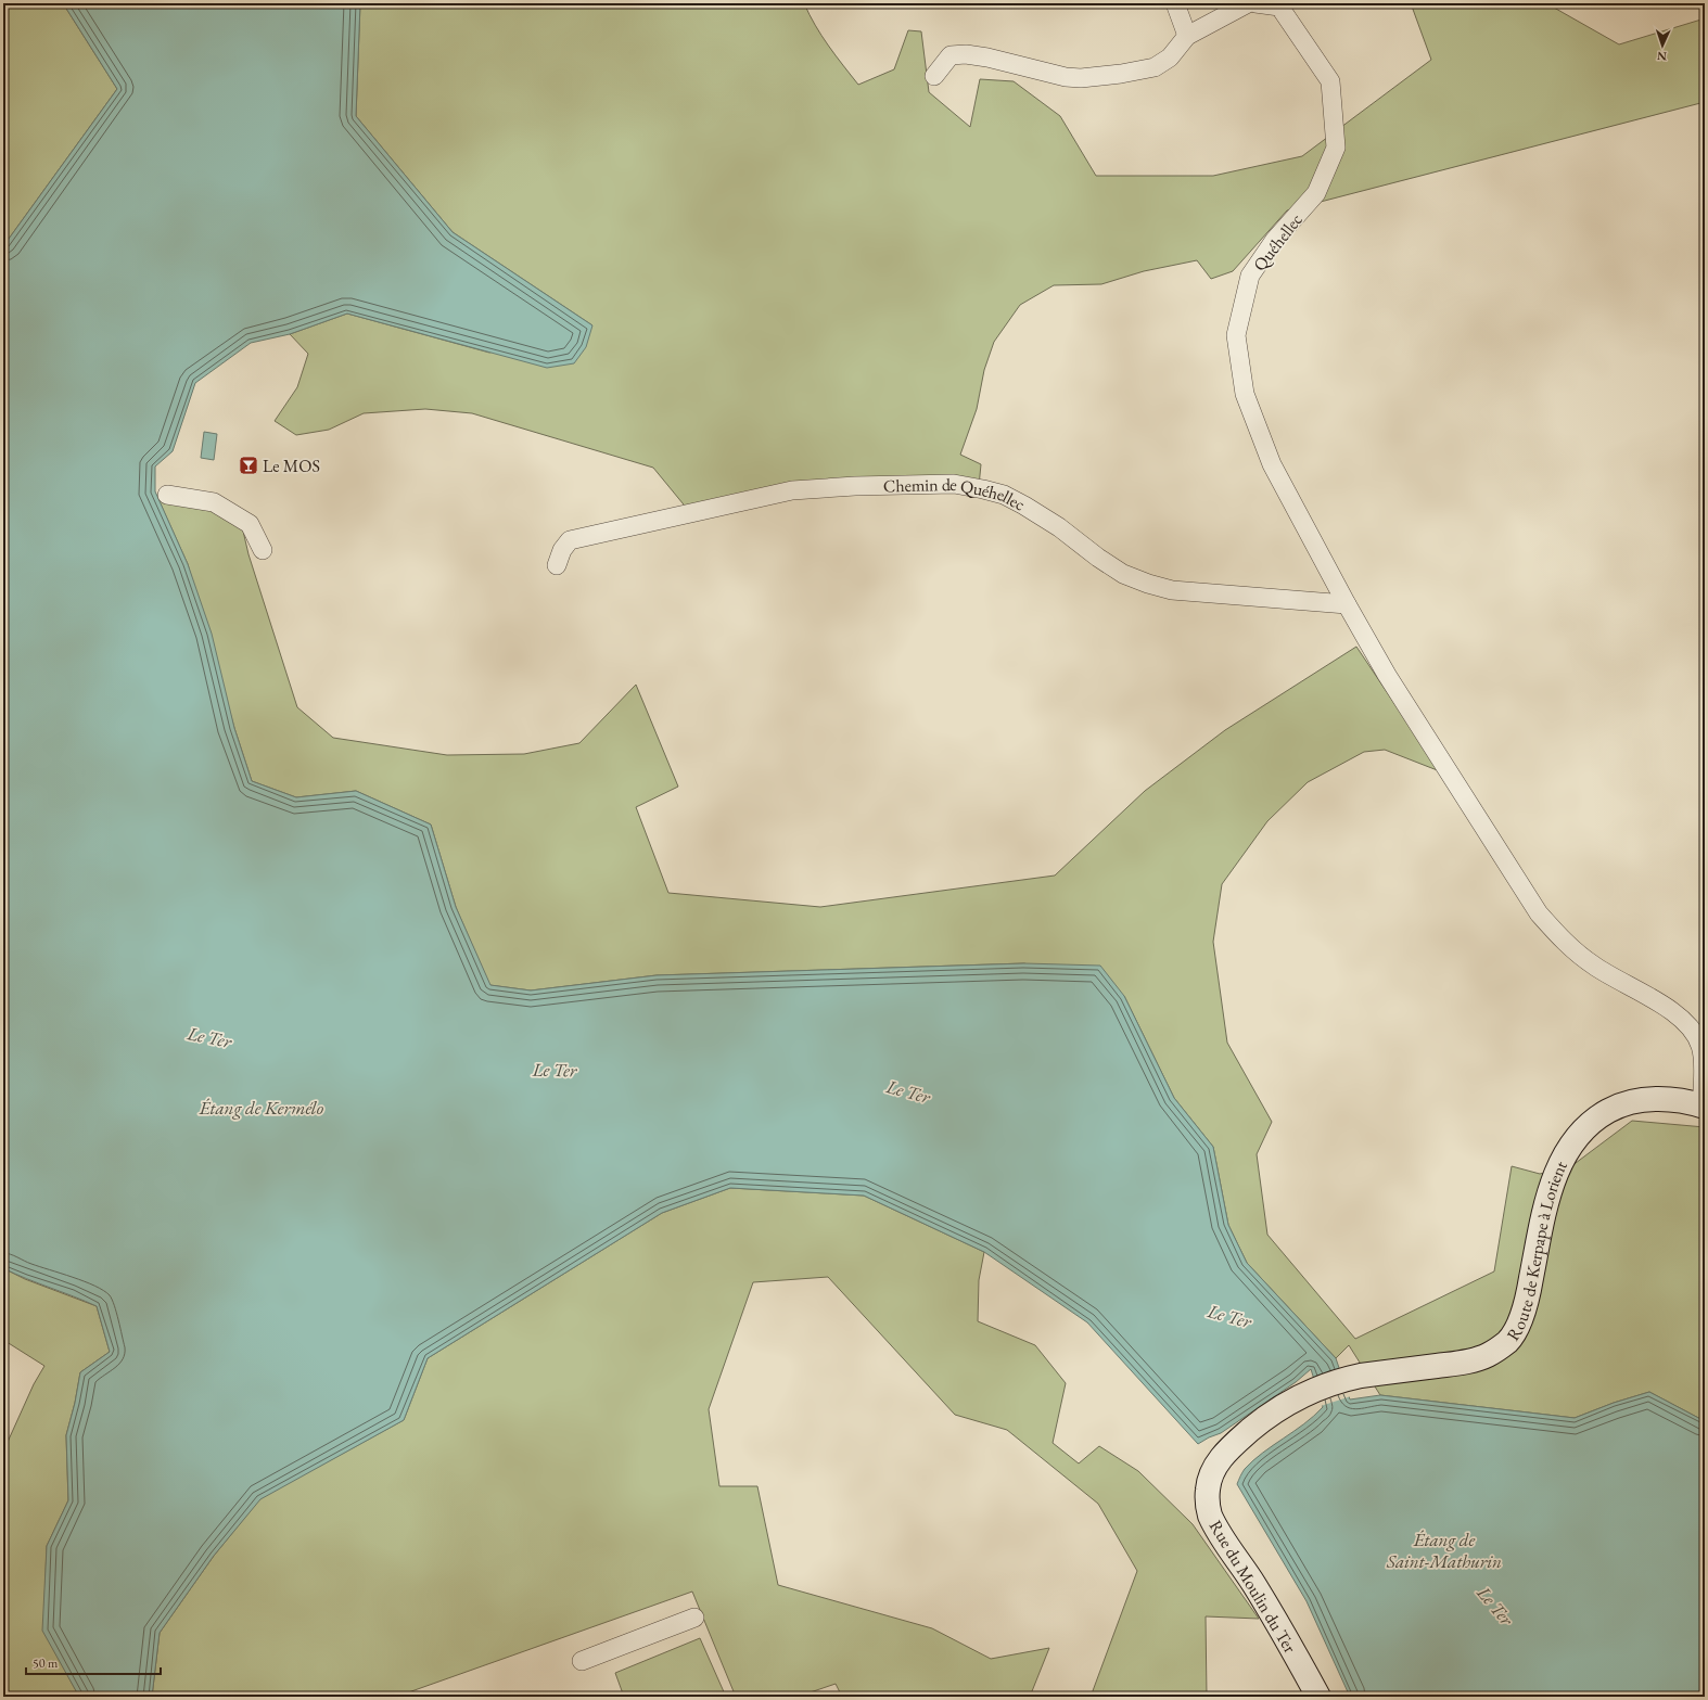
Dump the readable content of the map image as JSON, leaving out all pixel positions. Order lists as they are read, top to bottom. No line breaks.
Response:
{"streets":{"street":["Quéhellec","Chemin de Quéhellec","Route de Kerpape à Lorient","Rue du Moulin du Ter"]},"crossings":[["Quéhellec","Chemin de Quéhellec"],["Quéhellec","Route de Kerpape à Lorient"],["Route de Kerpape à Lorient","Rue du Moulin du Ter"]],"water":["Le Ter","Étang de Kermélo","Étang de Saint-Mathurin"],"places":{"bar":["Le MOS"]},"scale_bar":"50 m","north":"bottom"}
